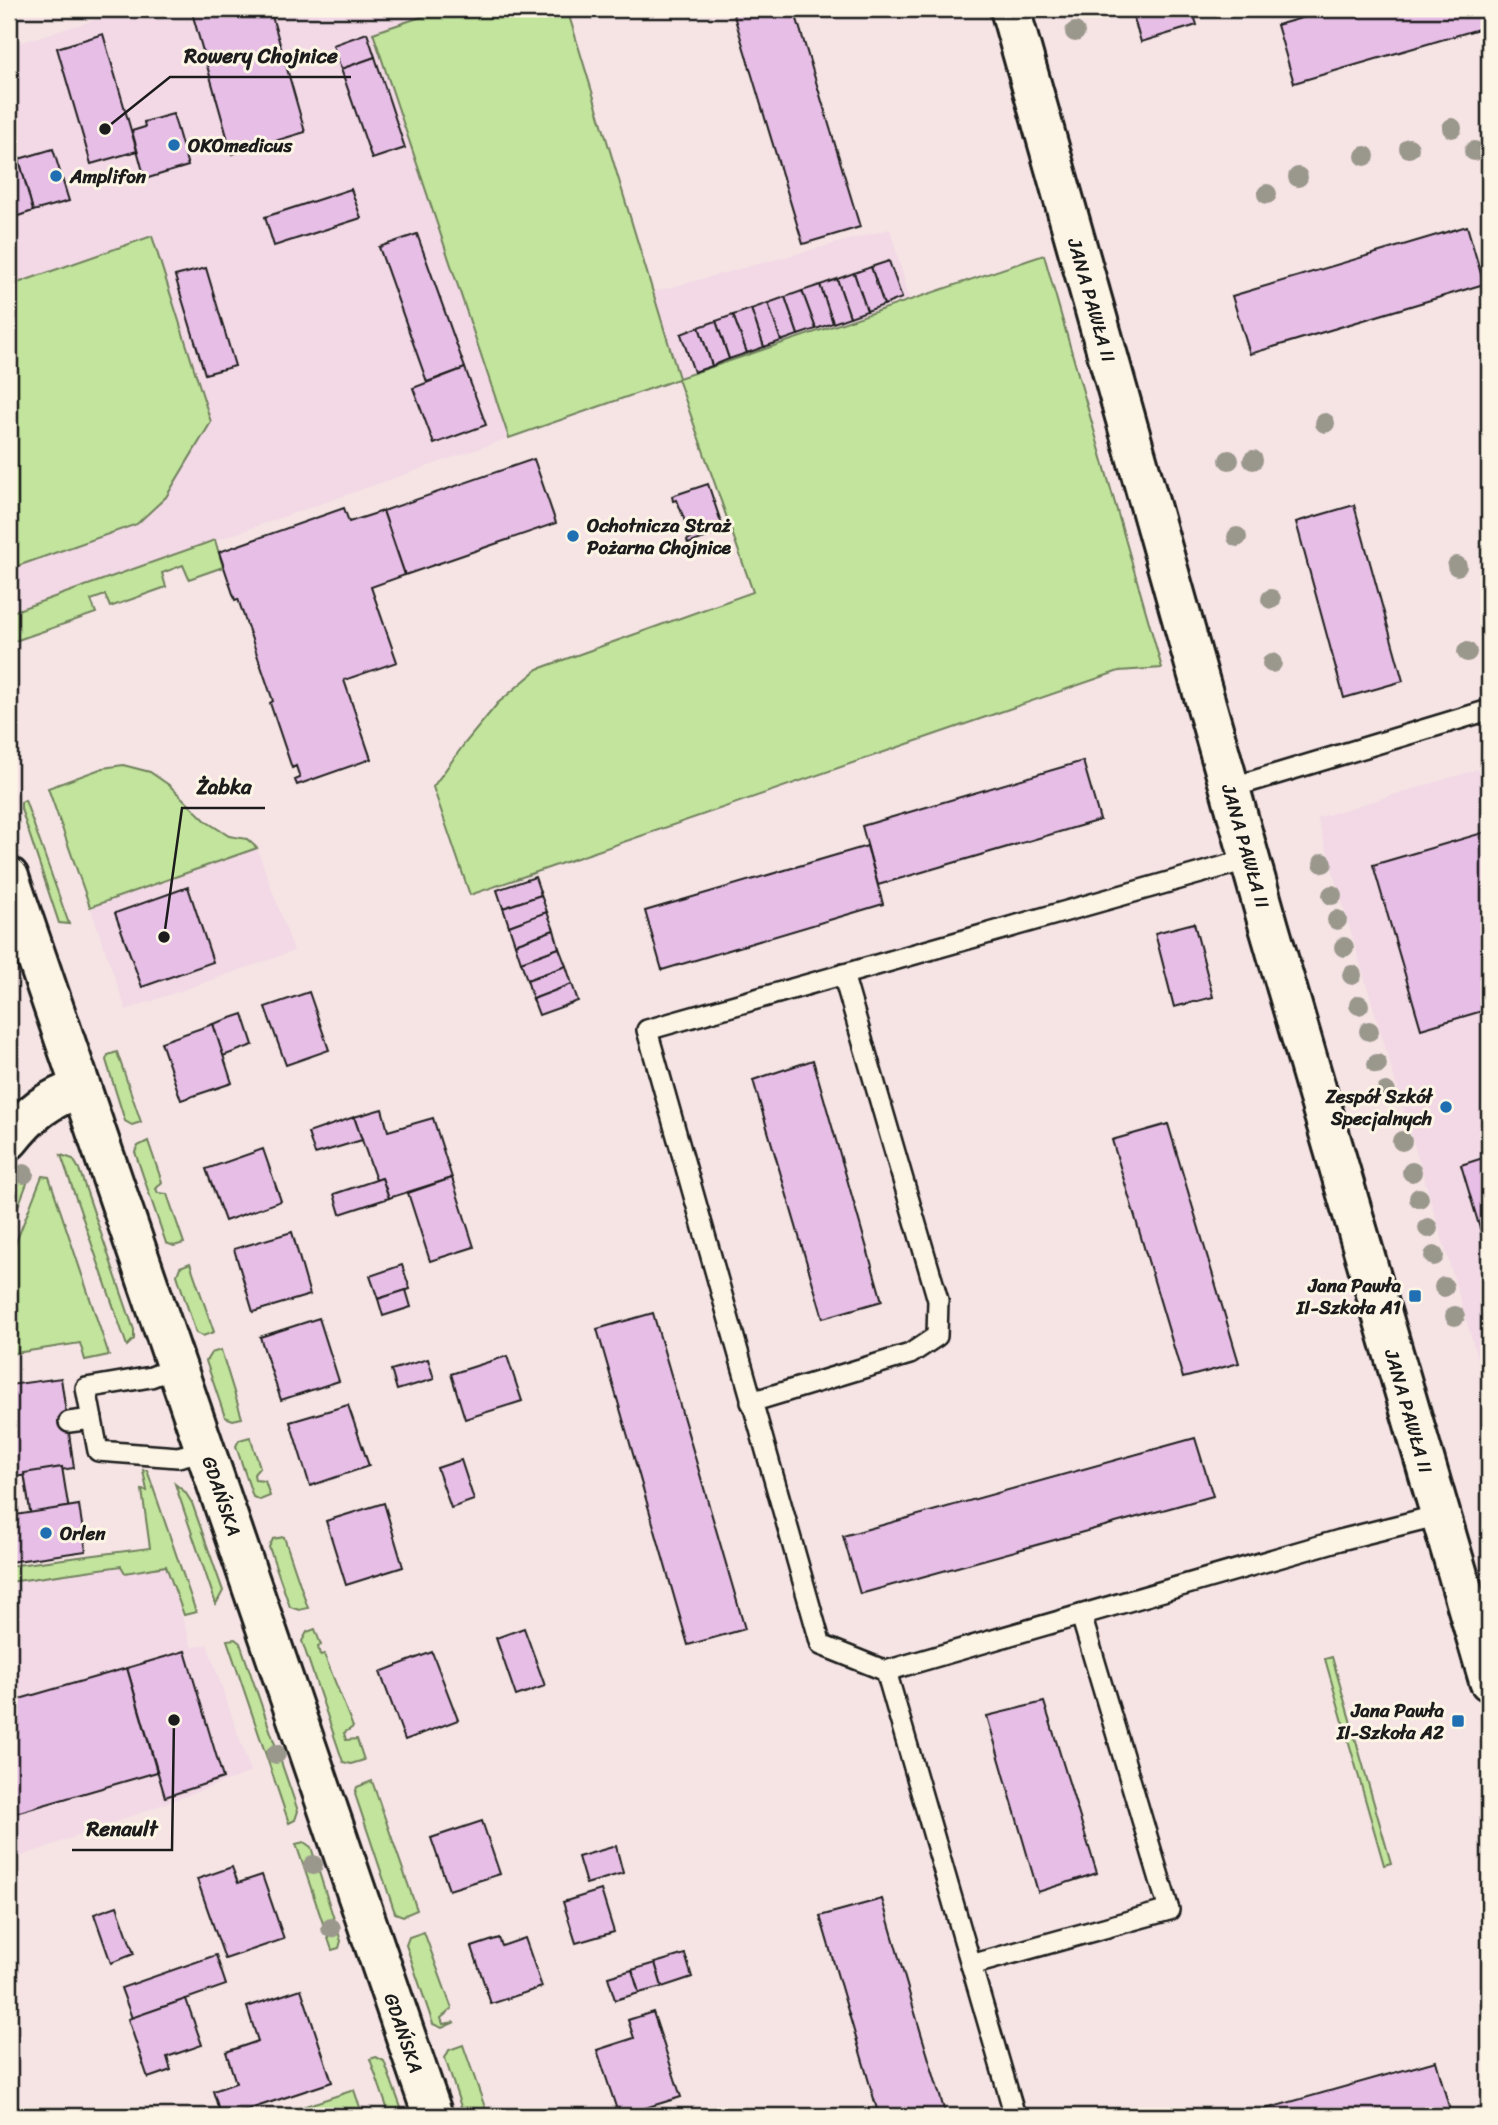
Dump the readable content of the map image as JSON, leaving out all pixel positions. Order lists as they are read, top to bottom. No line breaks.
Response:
{"streets":{"street":["JANA PAWŁA II","GDAŃSKA"]},"places":{"other":["Rowery Chojnice","OKOmedicus","Amplifon","Ochotnicza Straż Pożarna Chojnice","Żabka","Zespół Szkół Specjalnych","Orlen","Renault"],"transit":["Jana Pawła II-Szkoła A1","Jana Pawła II-Szkoła A2"]}}
